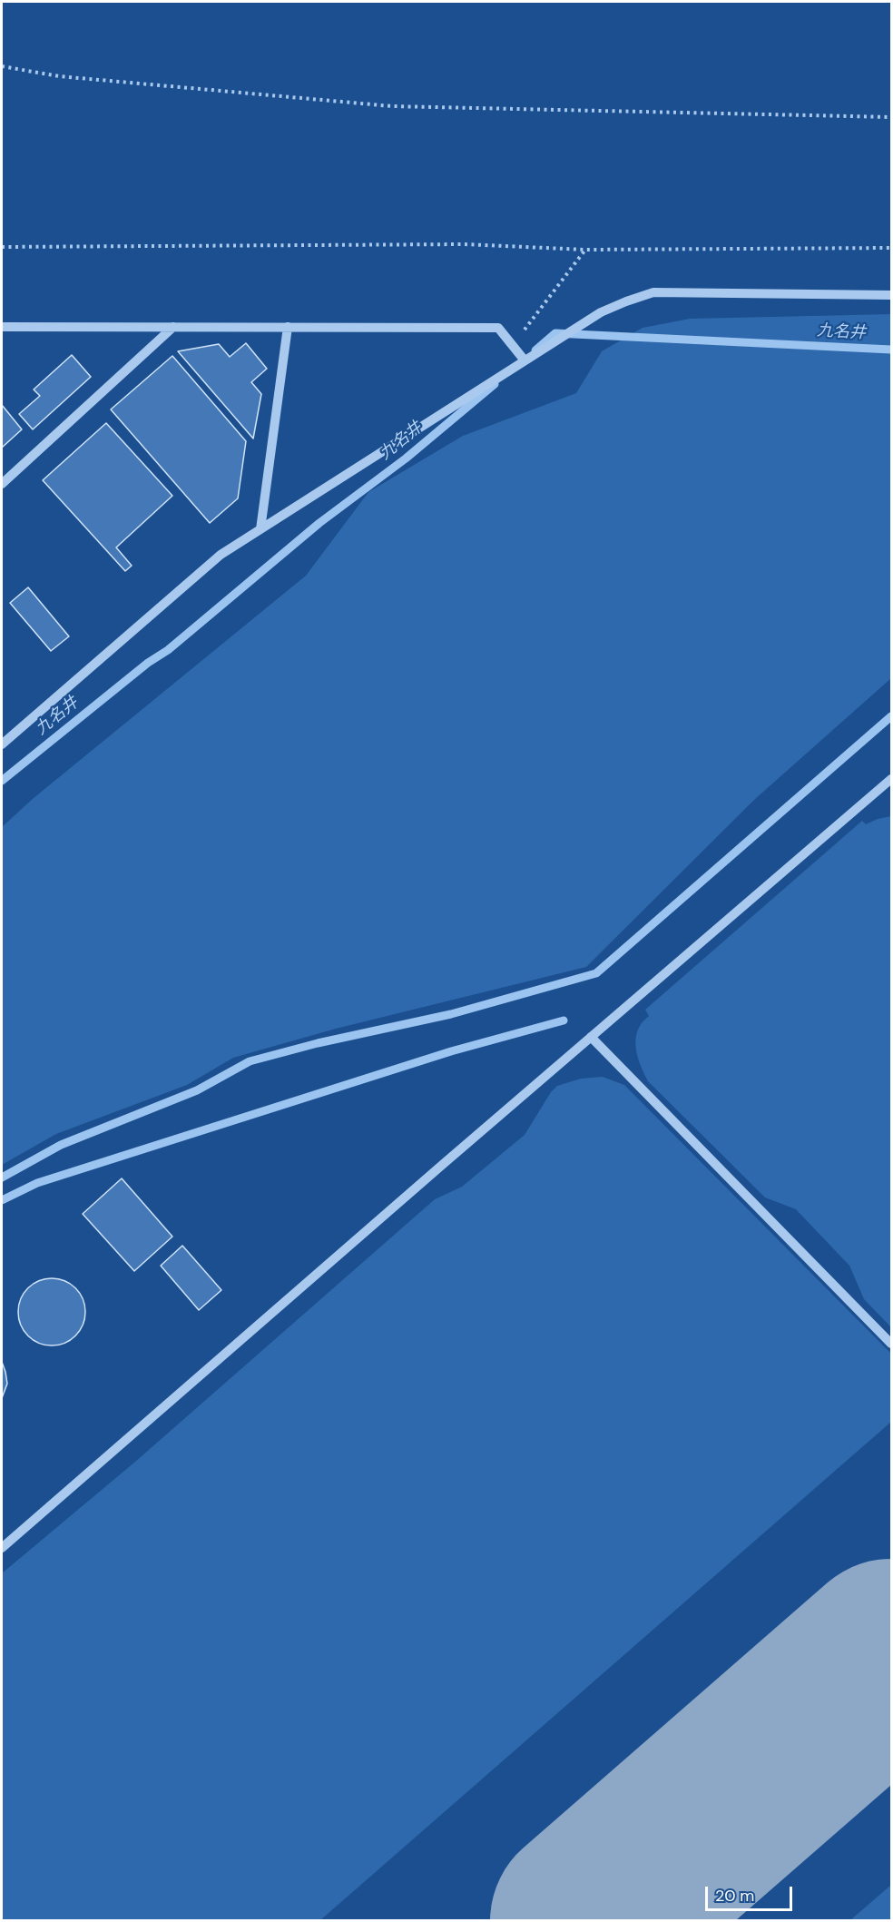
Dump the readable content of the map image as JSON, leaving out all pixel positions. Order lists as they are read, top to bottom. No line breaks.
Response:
{"water":["九名井"],"scale_bar":"20 m"}
